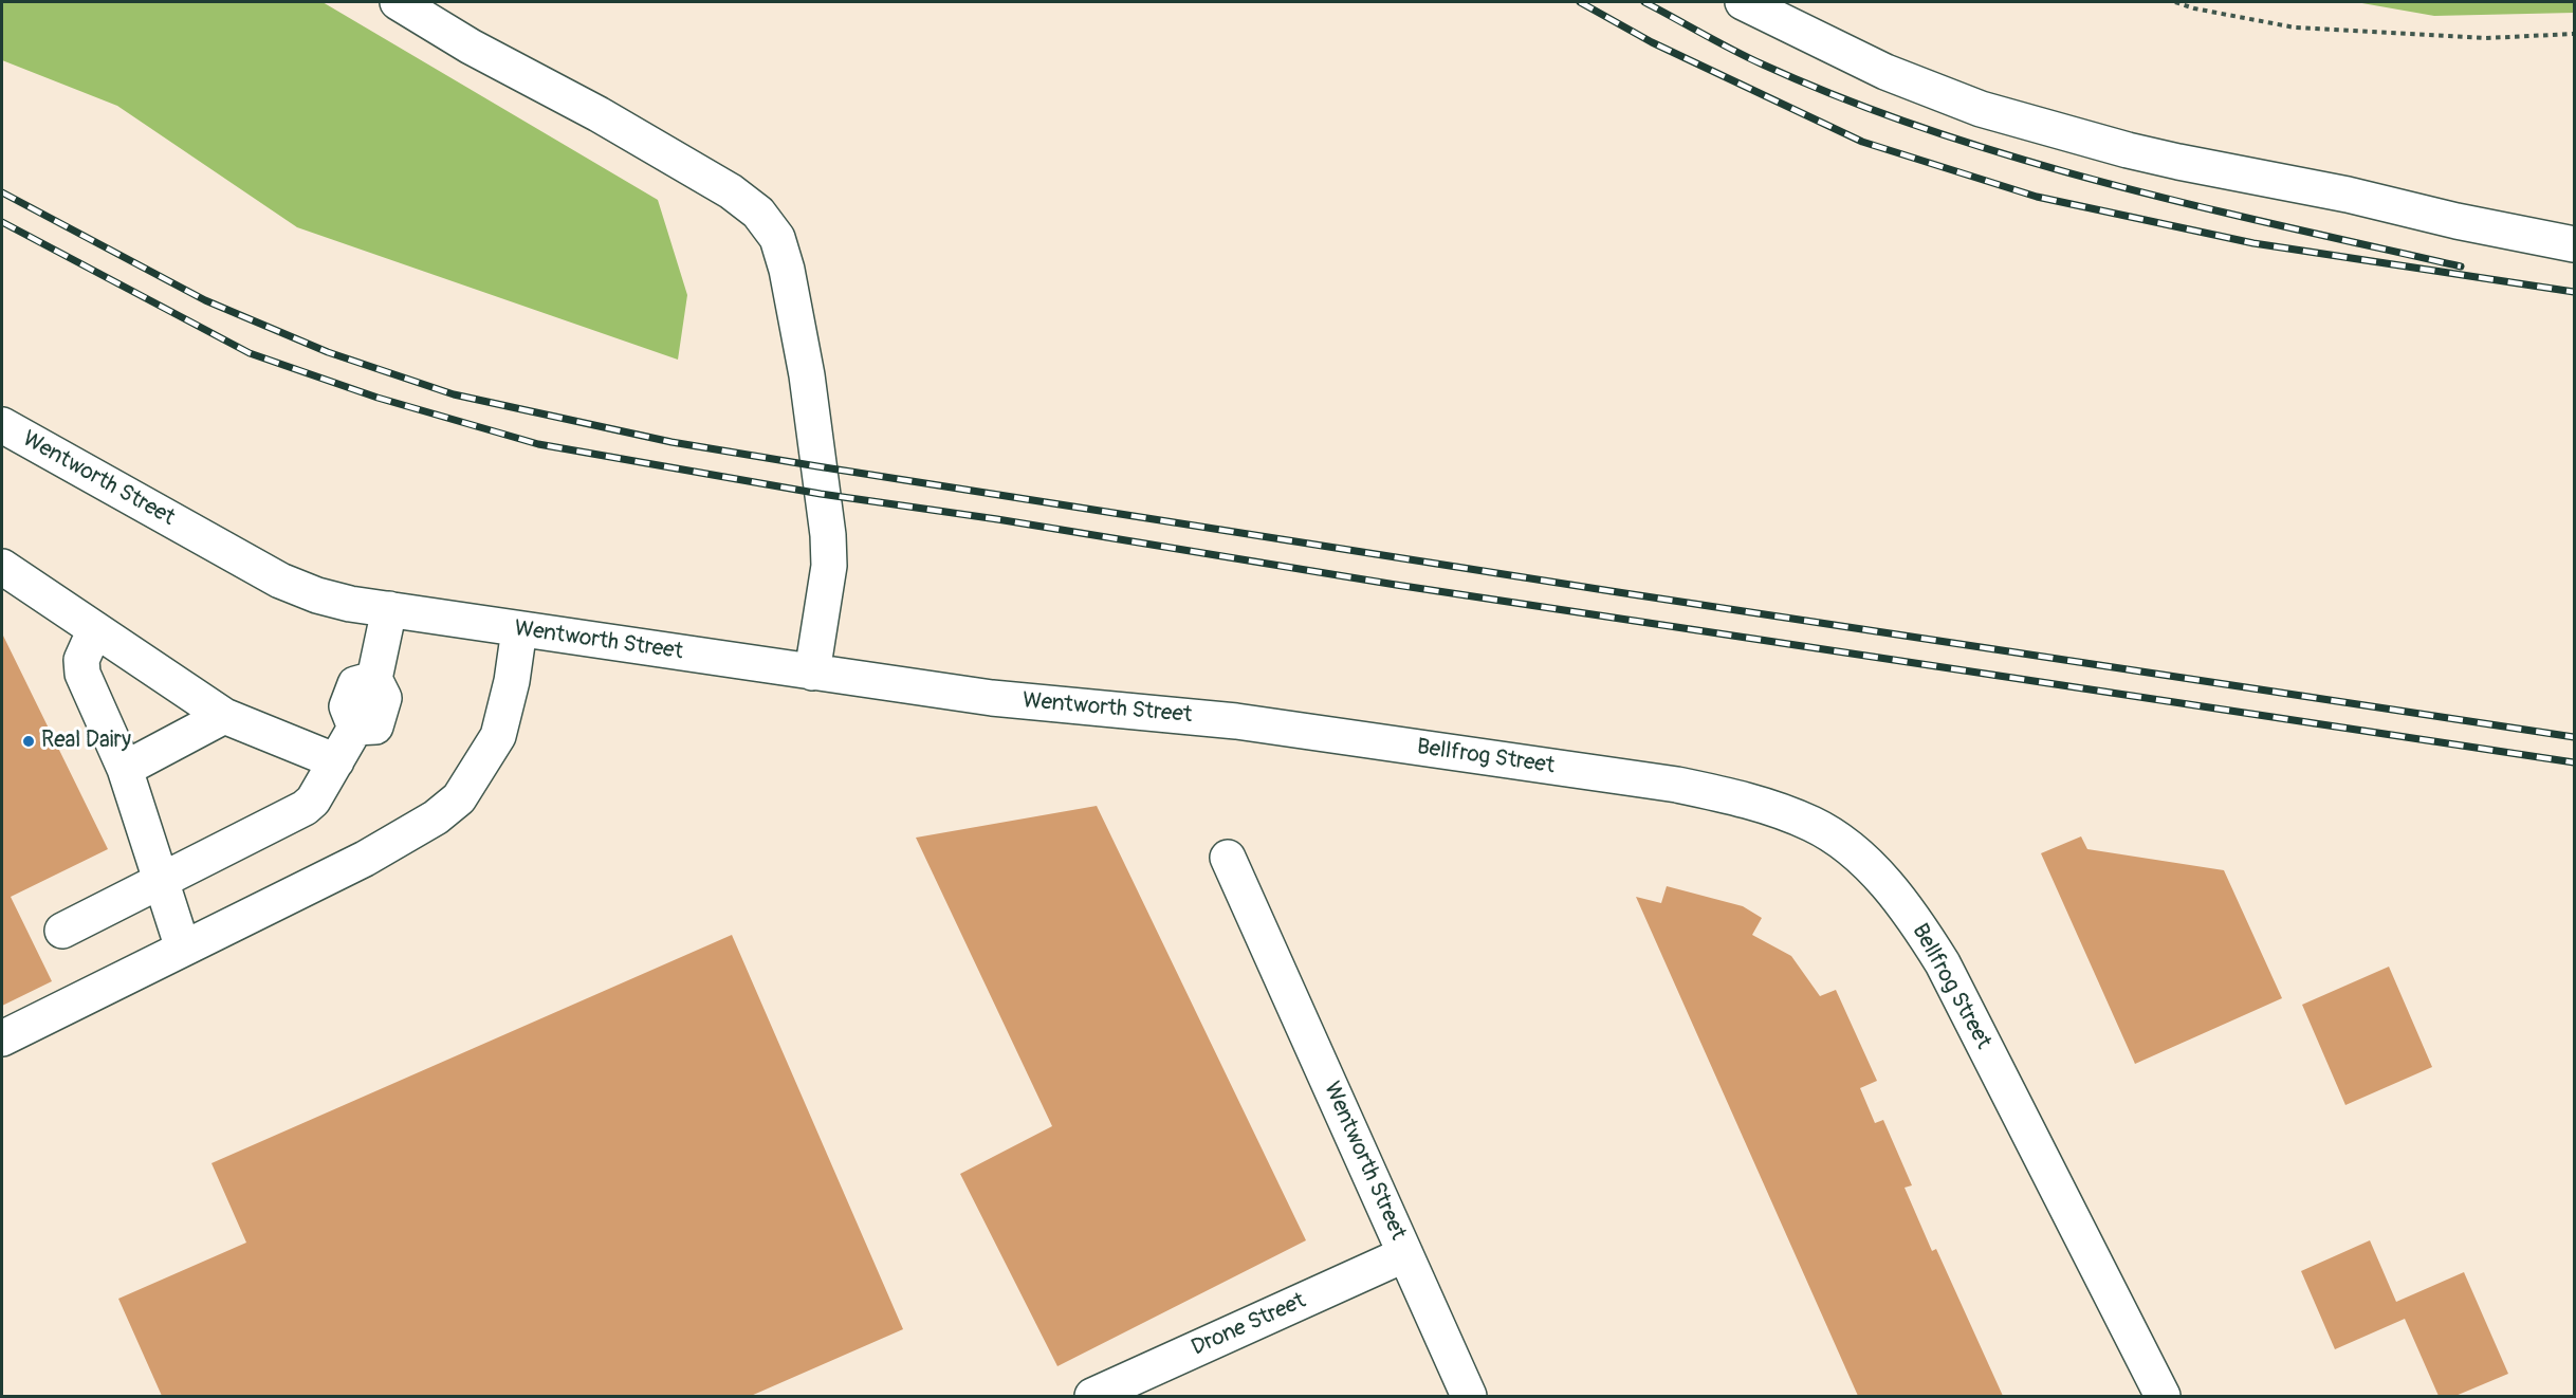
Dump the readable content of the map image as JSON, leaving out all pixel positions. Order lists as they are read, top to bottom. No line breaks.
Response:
{"streets":{"street":["Wentworth Street","Bellfrog Street","Drone Street"]},"crossings":[["Wentworth Street","Bellfrog Street"],["Wentworth Street","Drone Street"]],"places":["Real Dairy"]}
